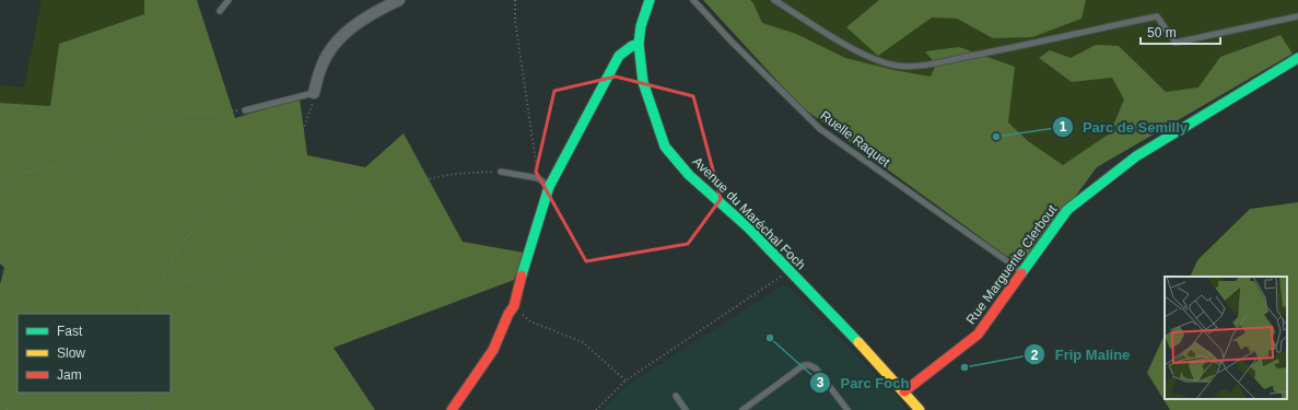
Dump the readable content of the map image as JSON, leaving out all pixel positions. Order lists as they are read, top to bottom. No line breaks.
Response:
{"streets":{"street":["Avenue du Maréchal Foch","Rue Marguerite Clerbout"],"lane":["Ruelle Raquet"]},"crossings":[["Ruelle Raquet","Rue Marguerite Clerbout"],["Avenue du Maréchal Foch","Rue Marguerite Clerbout"]],"places":["Parc de Semilly","Parc Foch","Frip Maline"],"legend":["Fast","Slow","Jam"],"scale_bar":"50 m"}
